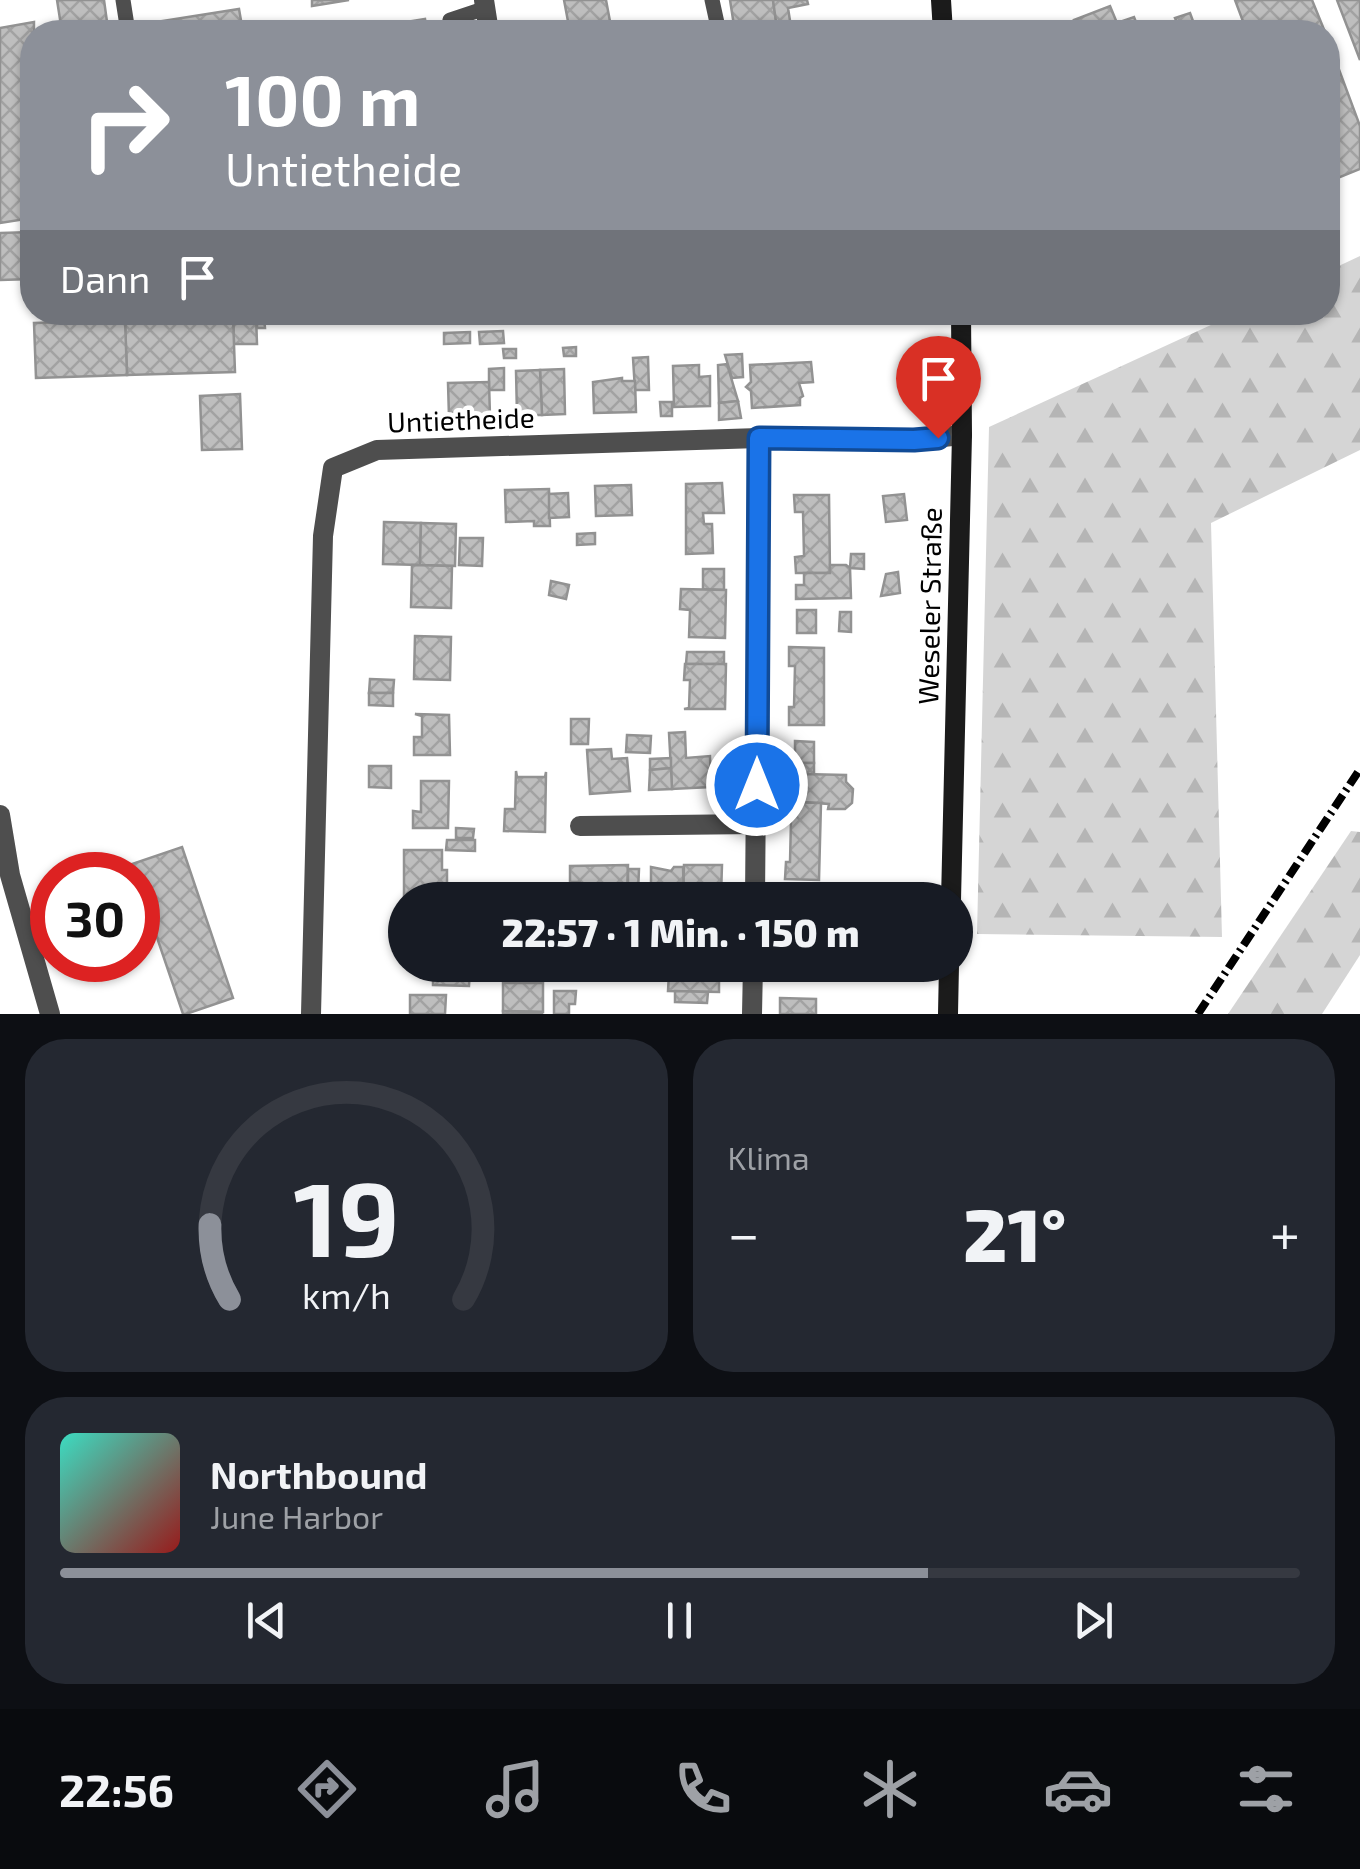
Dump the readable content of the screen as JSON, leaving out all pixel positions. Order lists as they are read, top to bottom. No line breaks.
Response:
{"streets":{"main road":["Weseler Straße"],"street":["Untietheide"]},"crossings":[["Untietheide","Weseler Straße"]],"page":{"turn":["100 m","Untietheide"],"then":"Dann","limit":"30","trip":"22:57 · 1 Min. · 150 m","tile":"Klima","heat":["−","21°","+"],"song":["Northbound","June Harbor"],"tabs":"22:56","gauge":["19","km/h"]}}
